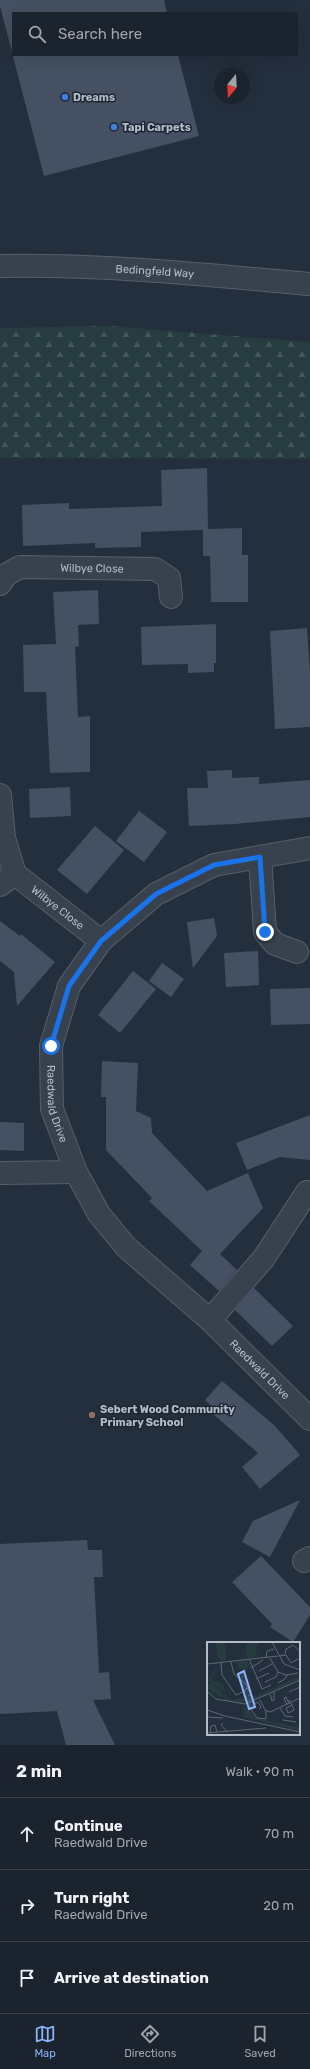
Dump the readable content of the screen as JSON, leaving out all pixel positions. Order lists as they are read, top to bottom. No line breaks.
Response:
{"streets":{"street":["Bedingfeld Way","Wilbye Close","Raedwald Drive"]},"crossings":[["Wilbye Close","Raedwald Drive"]],"places":["Dreams","Tapi Carpets","Sebert Wood Community Primary School"],"north":"bottom","page":{"search":"Search here","heading":["2 min","Walk · 90 m"],"list":[["Continue","Raedwald Drive","70 m"],["Turn right","Raedwald Drive","20 m"],"Arrive at destination"],"nav":["Map","Directions","Saved"]}}
